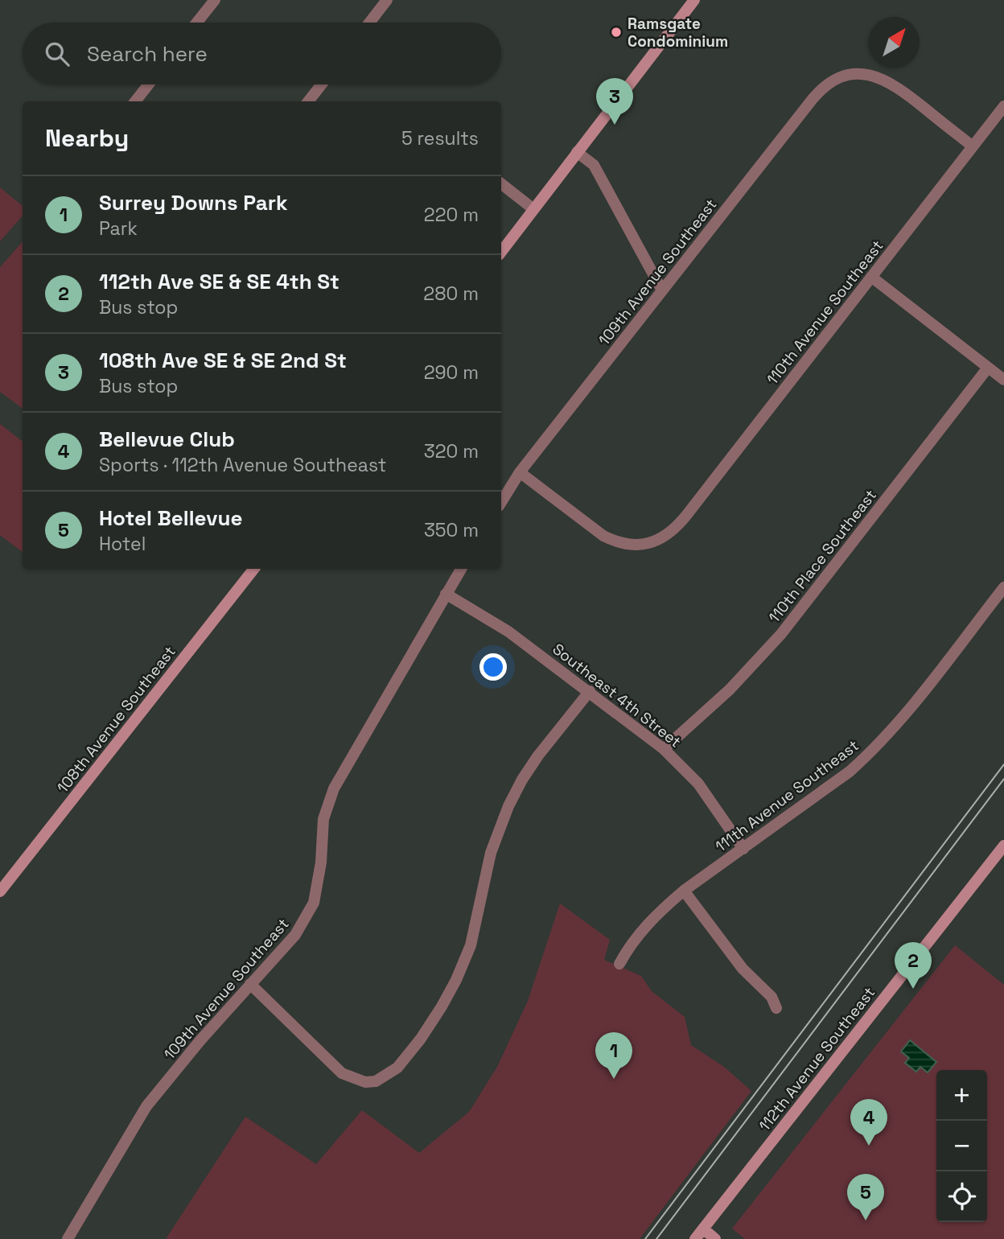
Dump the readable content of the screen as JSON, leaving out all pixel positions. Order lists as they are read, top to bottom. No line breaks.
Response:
{"streets":{"street":["109th Avenue Southeast","110th Avenue Southeast","110th Place Southeast","Southeast 4th Street","108th Avenue Southeast","111th Avenue Southeast","112th Avenue Southeast"]},"crossings":[["109th Avenue Southeast","110th Avenue Southeast"],["109th Avenue Southeast","Southeast 4th Street"],["110th Place Southeast","Southeast 4th Street"],["Southeast 4th Street","111th Avenue Southeast"]],"places":["Ramsgate Condominium"],"north":"top right","page":{"search":"Search here","pins":["3","2","1","4","5"],"heading":["Nearby","5 results"],"list":[{"mark":"1","name":"Surrey Downs Park","note":"Park","value":"220 m"},{"mark":"2","name":"112th Ave SE & SE 4th St","note":"Bus stop","value":"280 m"},{"mark":"3","name":"108th Ave SE & SE 2nd St","note":"Bus stop","value":"290 m"},{"mark":"4","name":"Bellevue Club","note":"Sports · 112th Avenue Southeast","value":"320 m"},{"mark":"5","name":"Hotel Bellevue","note":"Hotel","value":"350 m"}],"map_buttons":["+","−"]}}
